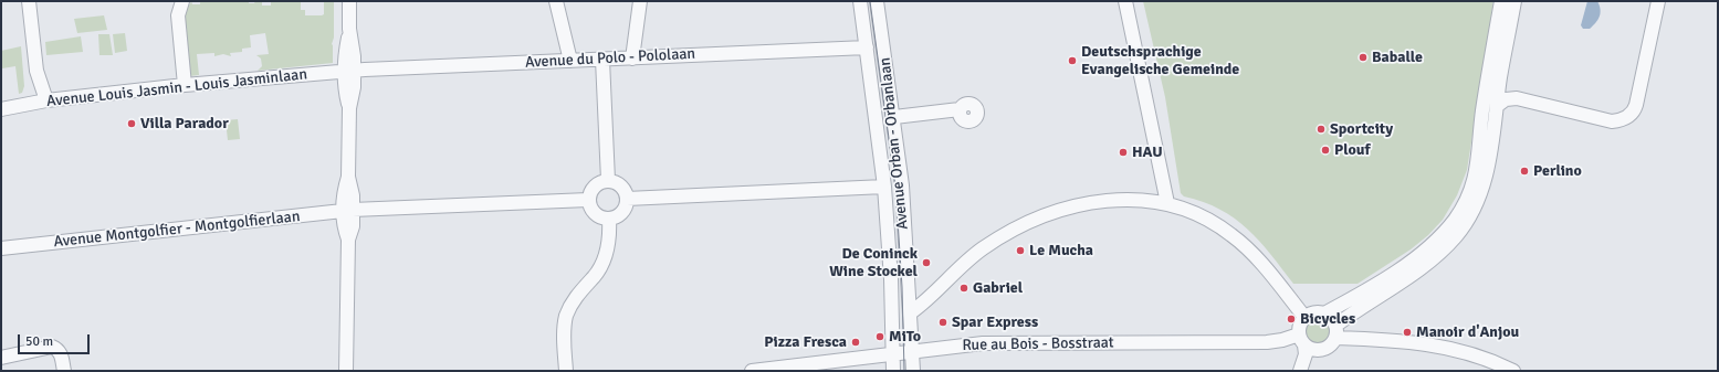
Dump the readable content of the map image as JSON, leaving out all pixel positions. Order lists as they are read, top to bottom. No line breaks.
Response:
{"streets":{"street":["Avenue du Polo - Pololaan","Avenue Louis Jasmin - Louis Jasminlaan","Avenue Orban - Orbanlaan","Avenue Montgolfier - Montgolfierlaan","Rue au Bois - Bosstraat"]},"crossings":[["Avenue du Polo - Pololaan","Avenue Louis Jasmin - Louis Jasminlaan"],["Avenue du Polo - Pololaan","Avenue Orban - Orbanlaan"],["Avenue Orban - Orbanlaan","Rue au Bois - Bosstraat"]],"places":["Baballe","Deutschsprachige Evangelische Gemeinde","Villa Parador","Sportcity","Plouf","HAU","Perlino","Le Mucha","De Coninck Wine Stockel","Gabriel","Bicycles","Spar Express","Manoir d'Anjou","MiTo","Pizza Fresca"],"scale_bar":"50 m"}
